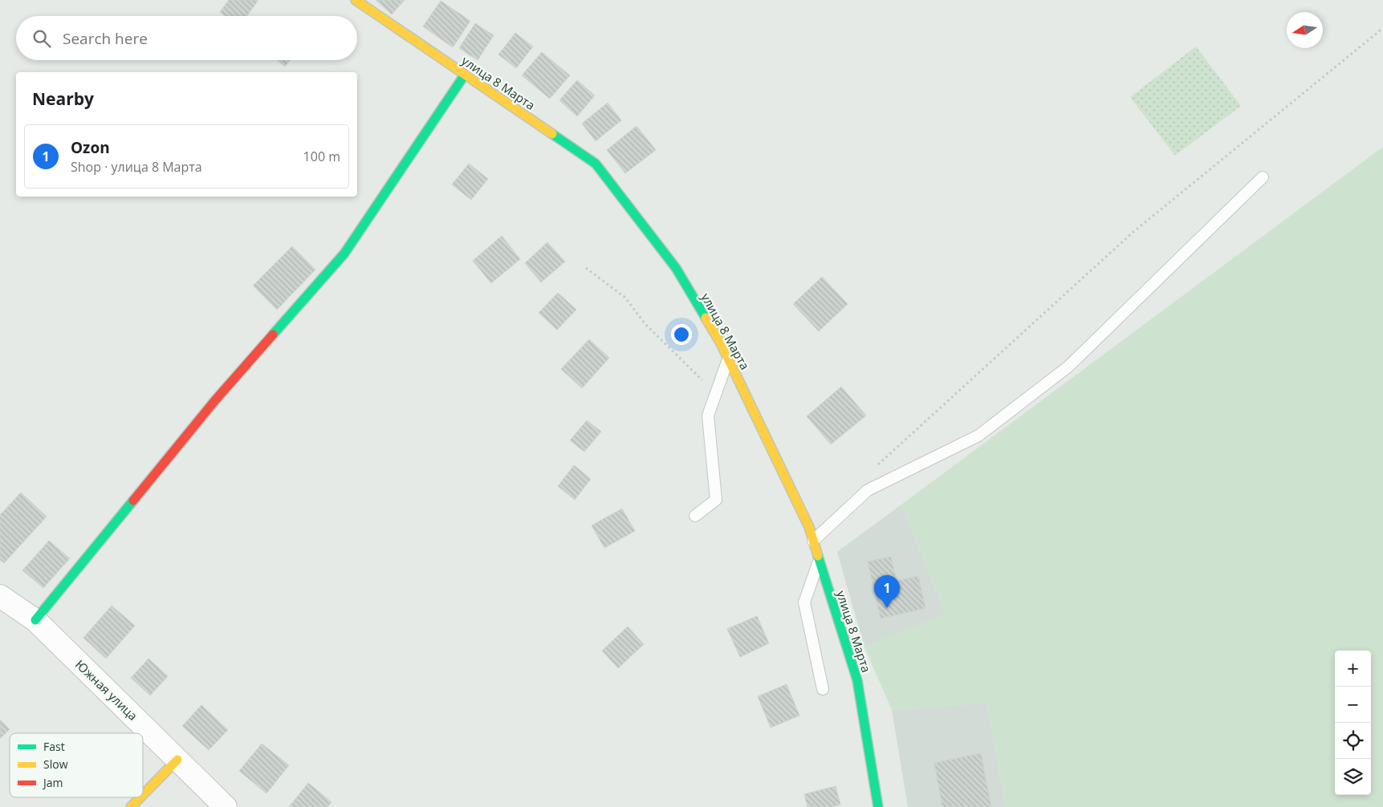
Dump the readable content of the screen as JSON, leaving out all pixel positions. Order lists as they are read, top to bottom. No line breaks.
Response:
{"streets":{"street":["улица 8 Марта","Южная улица"]},"legend":["Fast","Slow","Jam"],"north":"left","page":{"search":"Search here","heading":"Nearby","list":[{"mark":"1","name":"Ozon","note":"Shop · улица 8 Марта","value":"100 m"}],"pins":"1","map_buttons":["+","−"]}}
